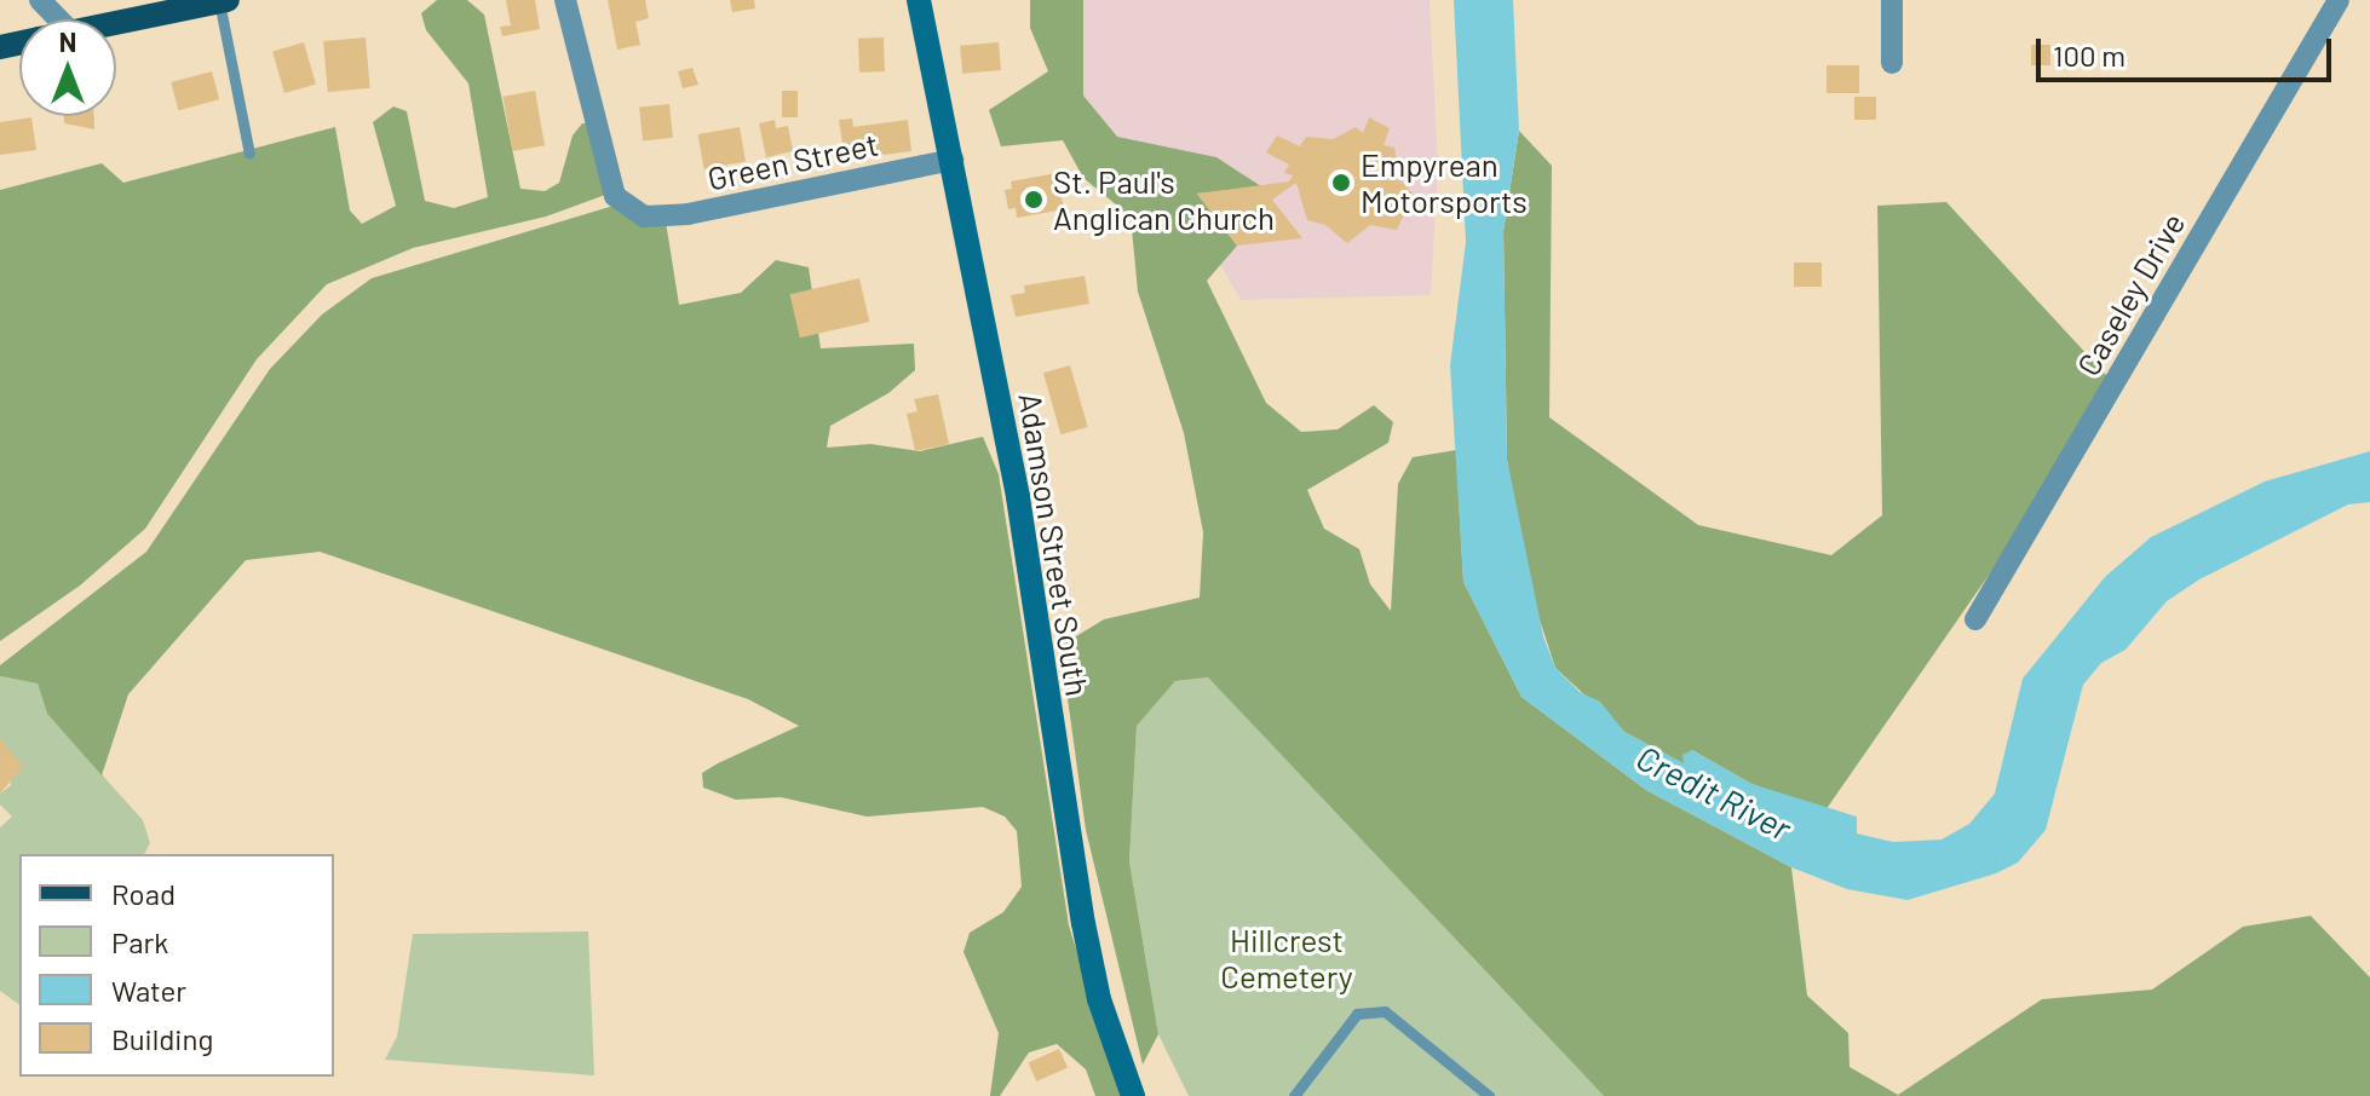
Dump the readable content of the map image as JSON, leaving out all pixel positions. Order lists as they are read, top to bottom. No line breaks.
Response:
{"streets":{"main road":["Adamson Street South"],"street":["Green Street","Caseley Drive"]},"crossings":[["Green Street","Adamson Street South"]],"water":["Credit River"],"parks":["Hillcrest Cemetery"],"places":["Empyrean Motorsports","St. Paul's Anglican Church"],"legend":["Road","Park","Water","Building"],"scale_bar":"100 m","north":"top"}
